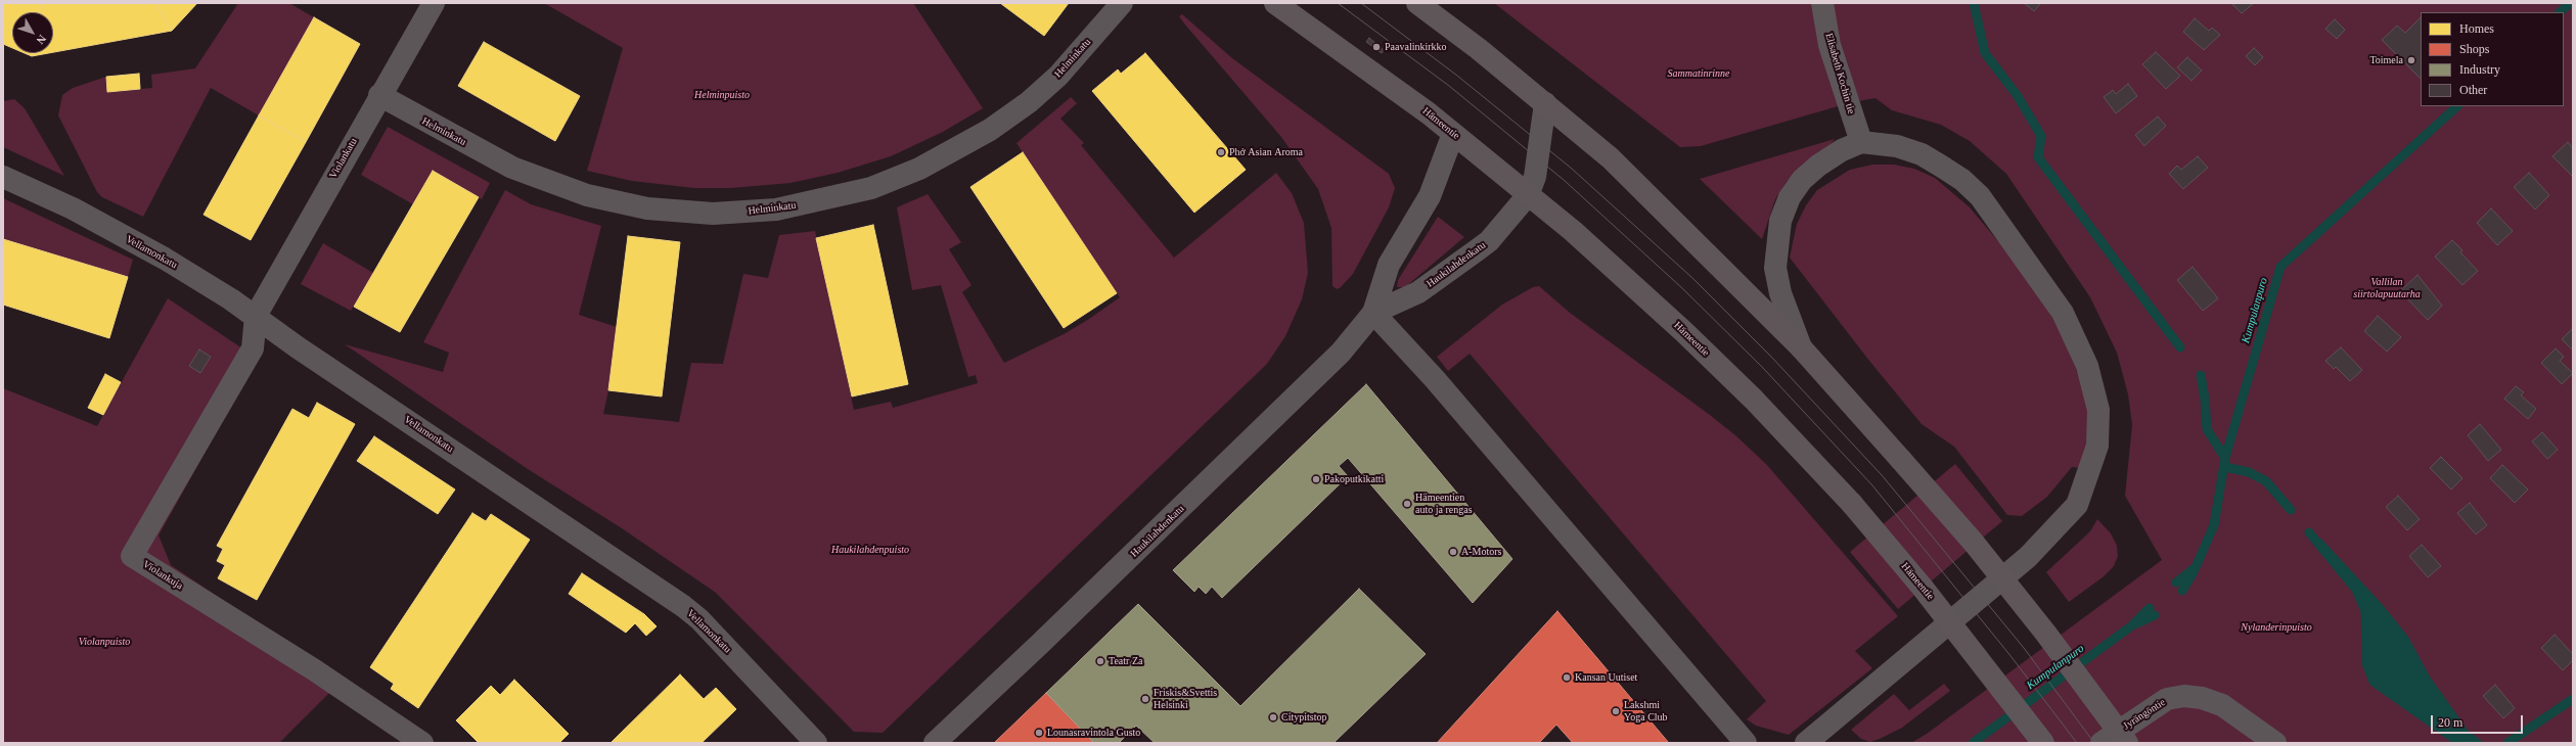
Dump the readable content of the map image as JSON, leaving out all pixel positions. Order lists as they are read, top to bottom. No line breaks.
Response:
{"streets":{"main road":["Hämeentie"],"street":["Helminkatu","Elisabeth Kochin tie","Violankatu","Vellamonkatu","Haukilahdenkatu","Violankuja","Jyrängöntie"]},"crossings":[["Helminkatu","Violankatu"],["Hämeentie","Haukilahdenkatu"],["Violankatu","Vellamonkatu"],["Violankatu","Violankuja"],["Vellamonkatu","Violankuja"]],"water":["Kumpulanpuro"],"parks":["Sammatinrinne","Helminpuisto","Vallilan siirtolapuutarha","Haukilahdenpuisto","Nylanderinpuisto","Violanpuisto"],"places":["Paavalinkirkko","Toimela","Phở Asian Aroma","Pakoputkikatti","Hämeentien auto ja rengas","A-Motors","Teatr Za","Kansan Uutiset","Friskis&Svettis Helsinki","Lakshmi Yoga Club","Citypitstop","Lounasravintola Gusto"],"legend":["Homes","Shops","Industry","Other"],"scale_bar":"20 m","north":"bottom right"}
